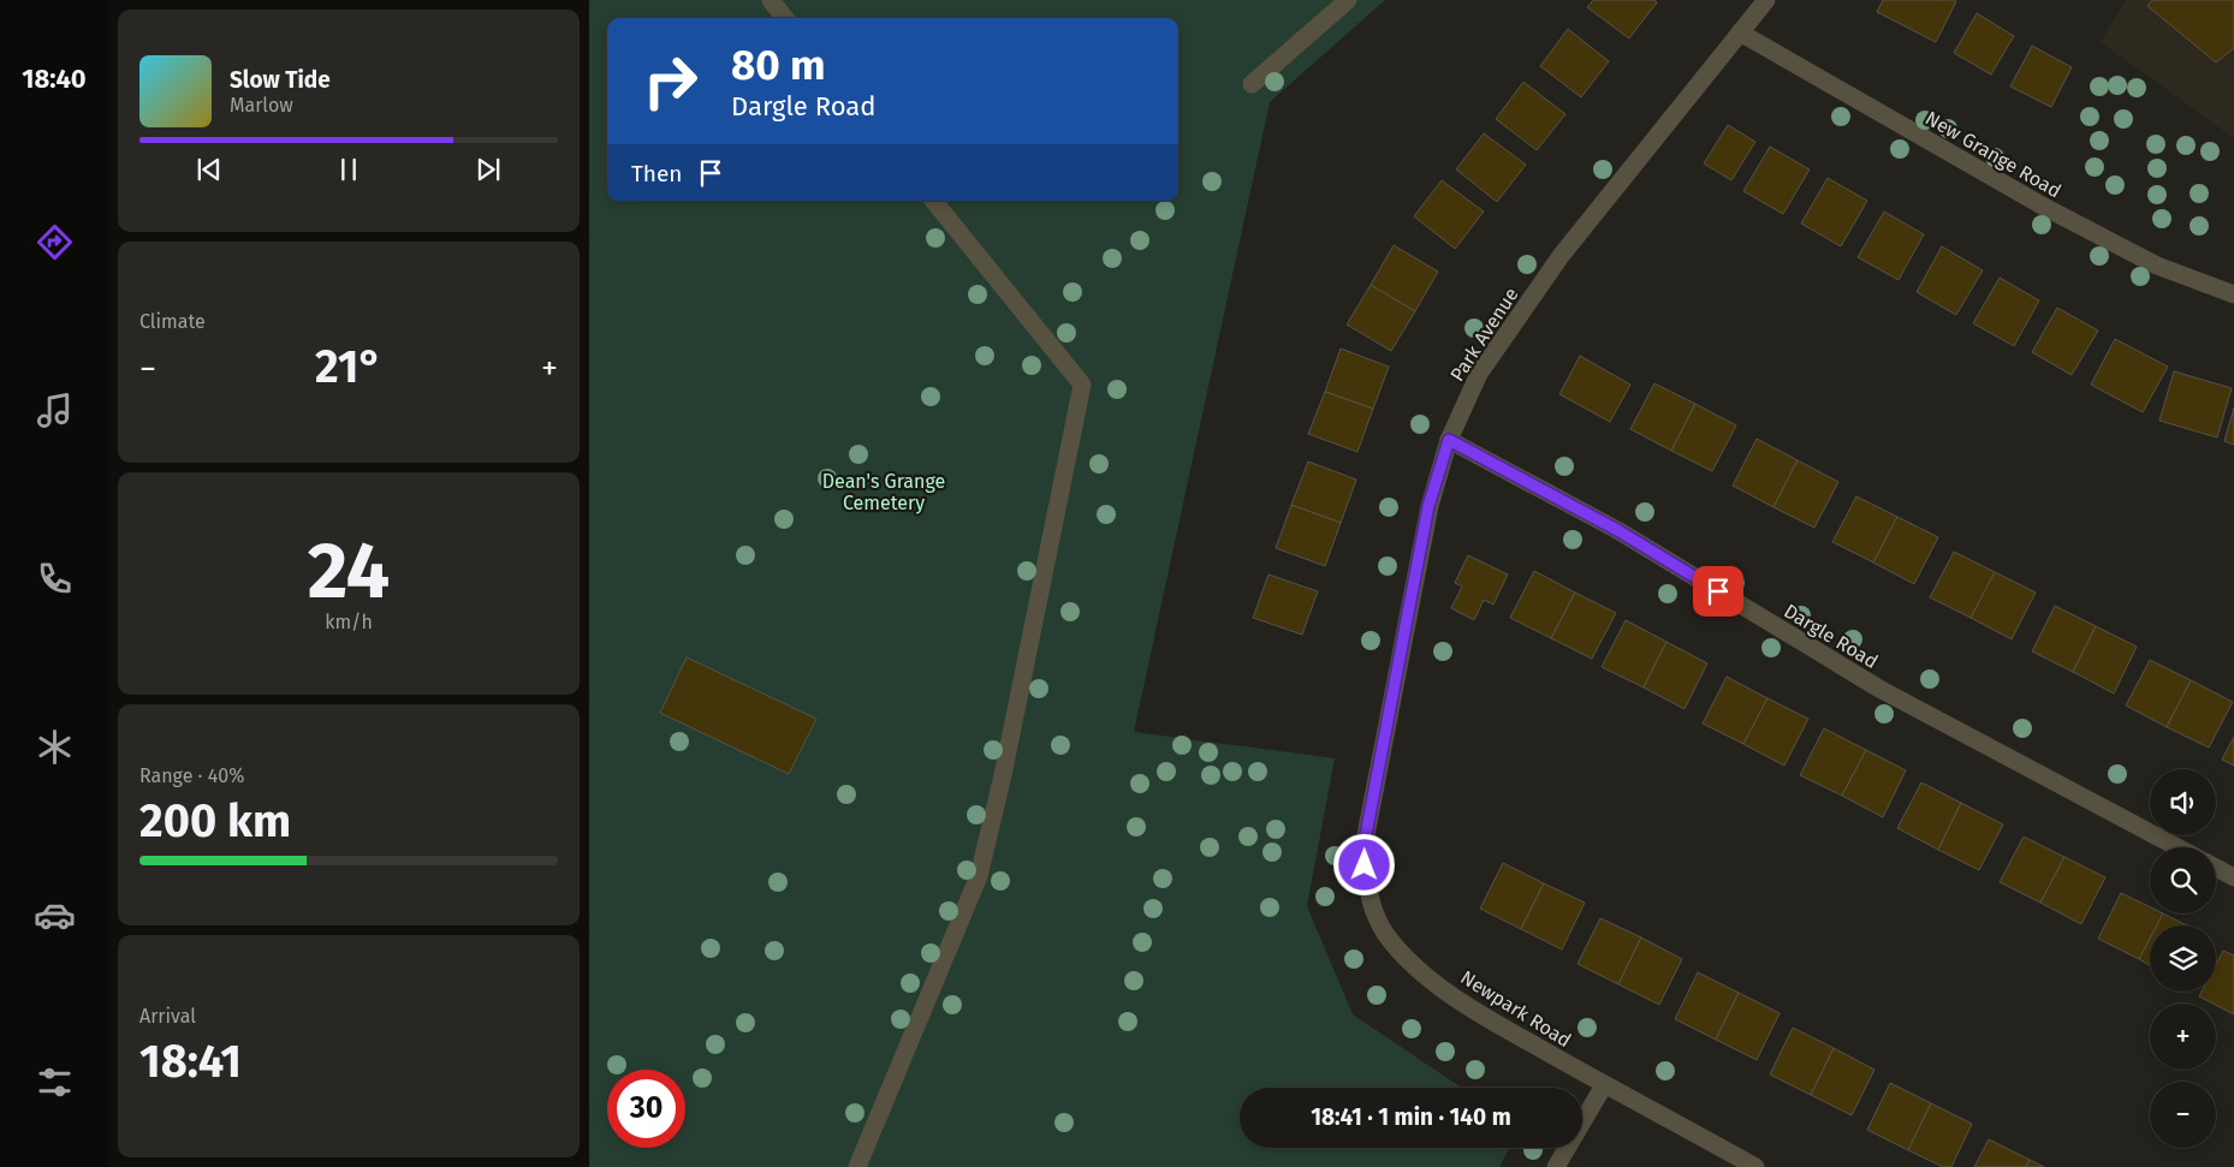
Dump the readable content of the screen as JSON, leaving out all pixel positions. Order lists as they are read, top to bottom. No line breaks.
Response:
{"streets":{"street":["New Grange Road","Park Avenue","Dargle Road","Newpark Road"]},"crossings":[["New Grange Road","Park Avenue"],["Park Avenue","Dargle Road"],["Park Avenue","Newpark Road"]],"parks":["Dean's Grange Cemetery"],"page":{"tabs":"18:40","turn":["80 m","Dargle Road"],"song":["Slow Tide","Marlow"],"then":"Then","tile":["Climate",["24","km/h"],["Range · 40%","200 km"],["Arrival","18:41"]],"heat":["−","21°","+"],"map_buttons":["+","−"],"limit":"30","trip":"18:41 · 1 min · 140 m"}}
